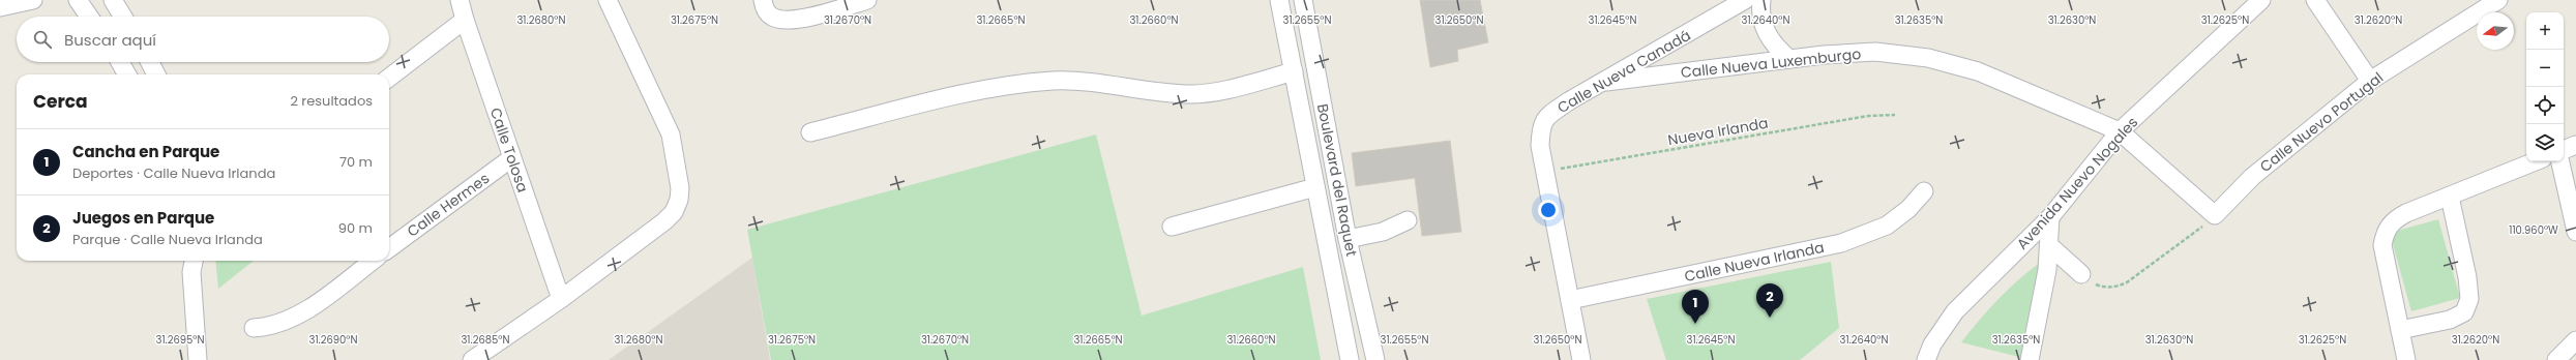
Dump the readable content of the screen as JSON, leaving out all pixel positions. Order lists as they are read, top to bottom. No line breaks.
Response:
{"streets":{"street":["Calle Nueva Luxemburgo","Calle Nueva Canadá","Calle Nuevo Portugal","Calle Tolosa","Boulevard del Raquet","Avenida Nuevo Nogales","Calle Hermes","Calle Nueva Irlanda"],"path":["Nueva Irlanda"]},"crossings":[["Calle Nueva Luxemburgo","Calle Nueva Canadá"],["Calle Nueva Luxemburgo","Calle Nuevo Portugal"],["Calle Nueva Luxemburgo","Avenida Nuevo Nogales"],["Calle Nueva Canadá","Nueva Irlanda"],["Calle Nueva Canadá","Calle Nueva Irlanda"],["Calle Tolosa","Calle Hermes"]],"north":"left","page":{"map_buttons":["+","−"],"search":"Buscar aquí","heading":["Cerca","2 resultados"],"list":[{"mark":"1","name":"Cancha en Parque","note":"Deportes · Calle Nueva Irlanda","value":"70 m"},{"mark":"2","name":"Juegos en Parque","note":"Parque · Calle Nueva Irlanda","value":"90 m"}],"pins":["2","1"]},"coordinates":["31.2680°N","31.2675°N","31.2670°N","31.2665°N","31.2660°N","31.2655°N","31.2650°N","31.2645°N","31.2640°N","31.2635°N","31.2630°N","31.2625°N","31.2620°N","110.960°W","31.2695°N","31.2690°N","31.2685°N"]}
